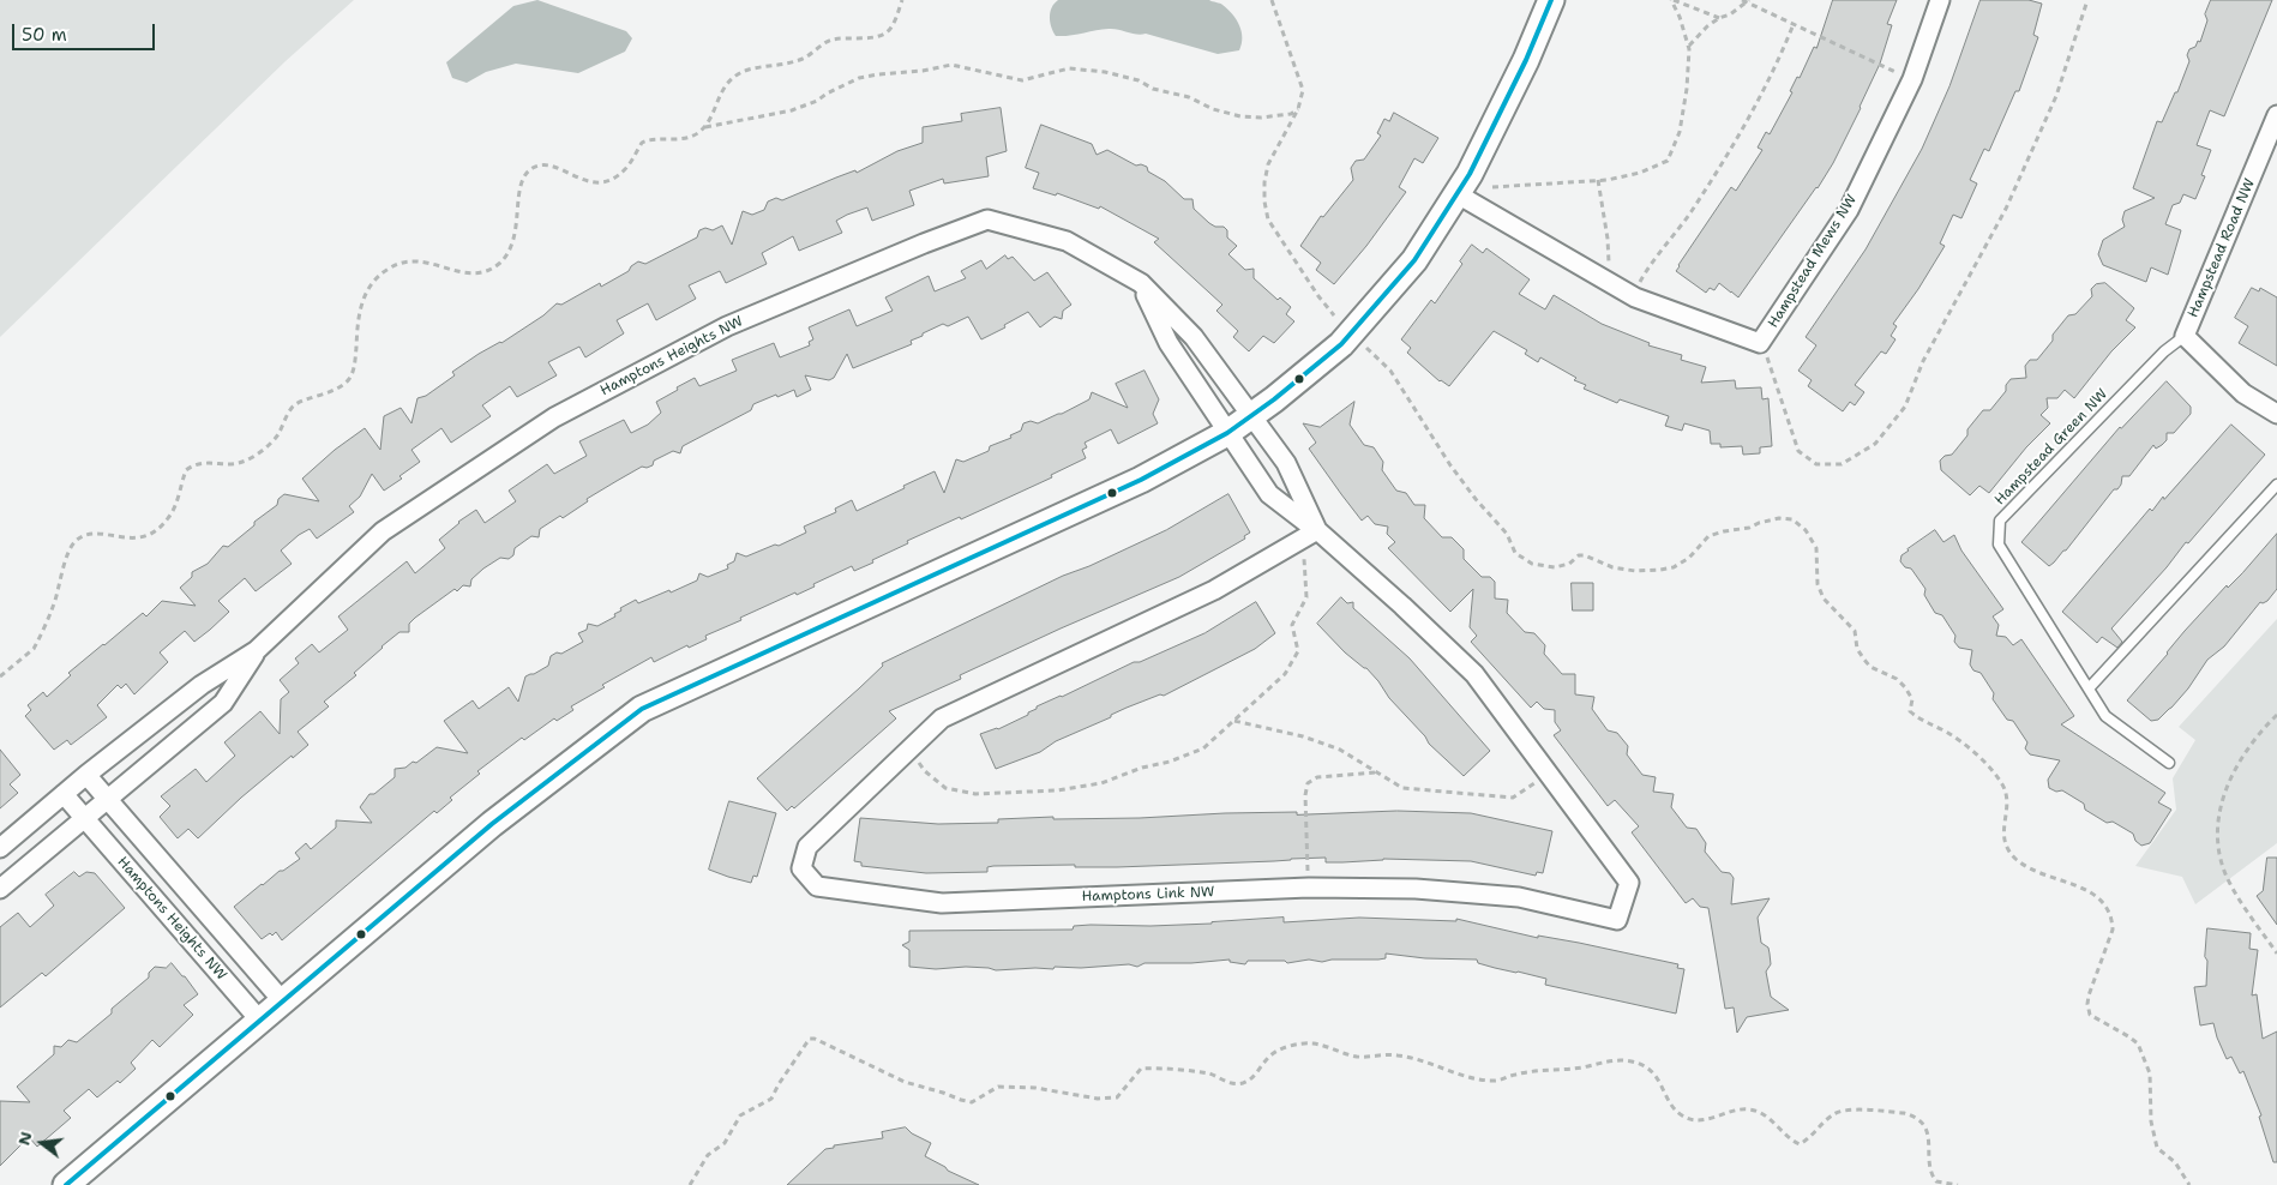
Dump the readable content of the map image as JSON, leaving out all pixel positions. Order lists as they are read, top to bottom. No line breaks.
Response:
{"streets":{"street":["Hampstead Road NW","Hampstead Mews NW","Hamptons Heights NW","Hamptons Link NW"],"lane":["Hampstead Green NW"]},"crossings":[["Hampstead Road NW","Hampstead Green NW"],["Hamptons Heights NW","Hamptons Link NW"]],"scale_bar":"50 m","north":"left"}
